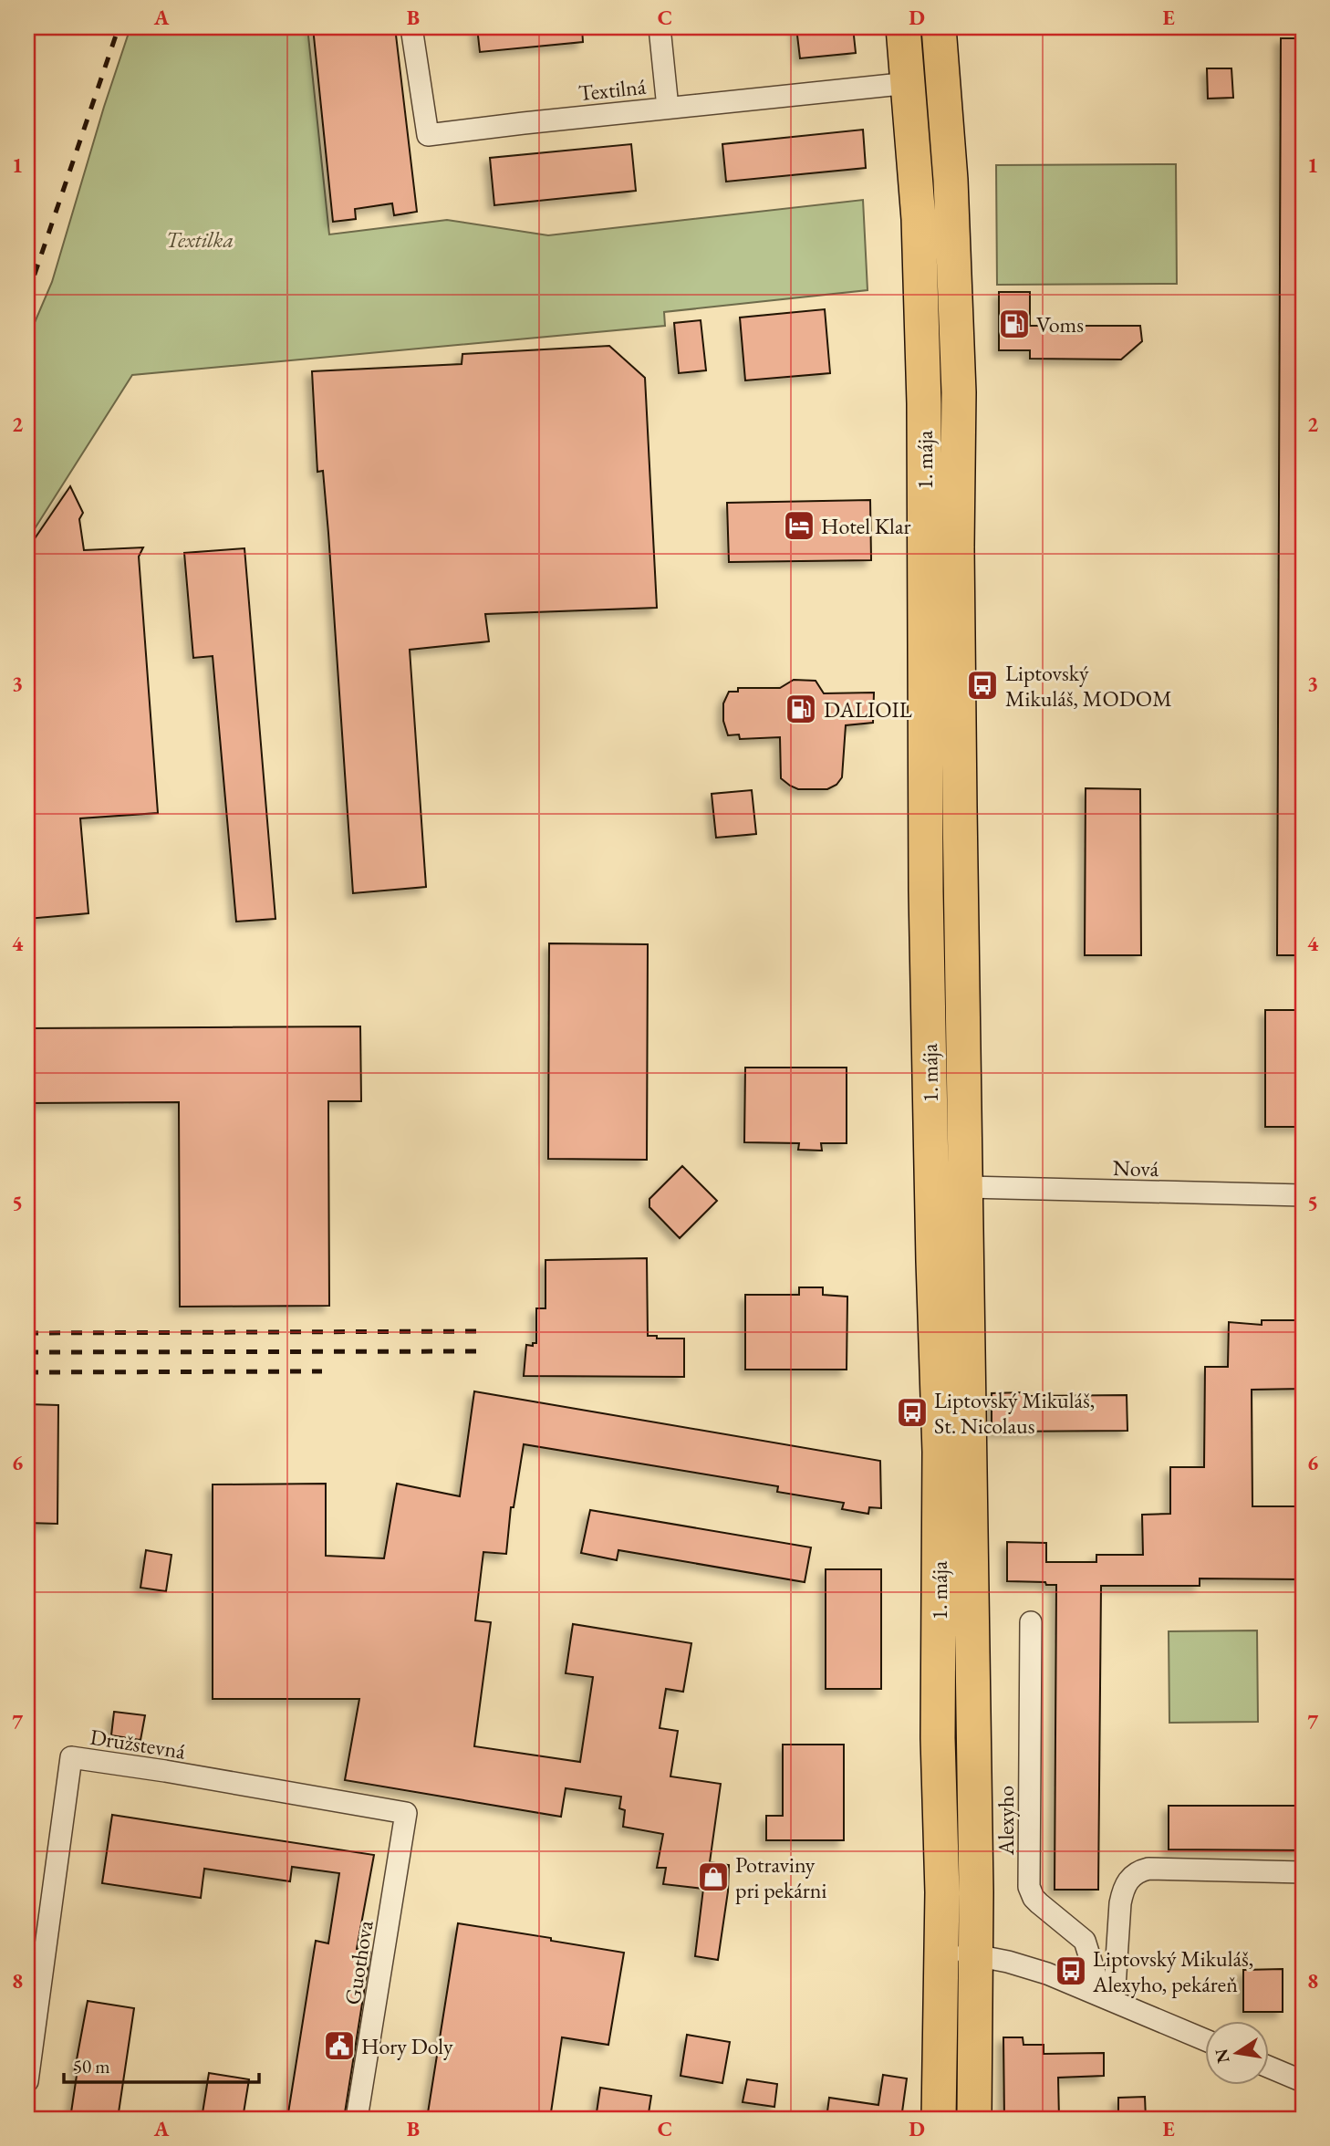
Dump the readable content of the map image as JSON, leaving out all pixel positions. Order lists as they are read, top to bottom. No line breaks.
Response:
{"streets":{"main road":["1. mája"],"street":["Textilná","Nová","Družstevná","Alexyho","Guothova"]},"crossings":[["Textilná","1. mája"],["1. mája","Nová"],["Družstevná","Guothova"]],"parks":["Textilka"],"places":{"fuel station":["Voms","DALIOIL"],"hotel":["Hotel Klar"],"bus stop":["Liptovský Mikuláš, MODOM","Liptovský Mikuláš, St. Nicolaus","Liptovský Mikuláš, Alexyho, pekáreň"],"shop":["Potraviny pri pekárni"],"public building":["Hory Doly"]},"scale_bar":"50 m","north":"left","grid":{"columns":["A","B","C","D","E"],"rows":["1","2","3","4","5","6","7","8"]}}
